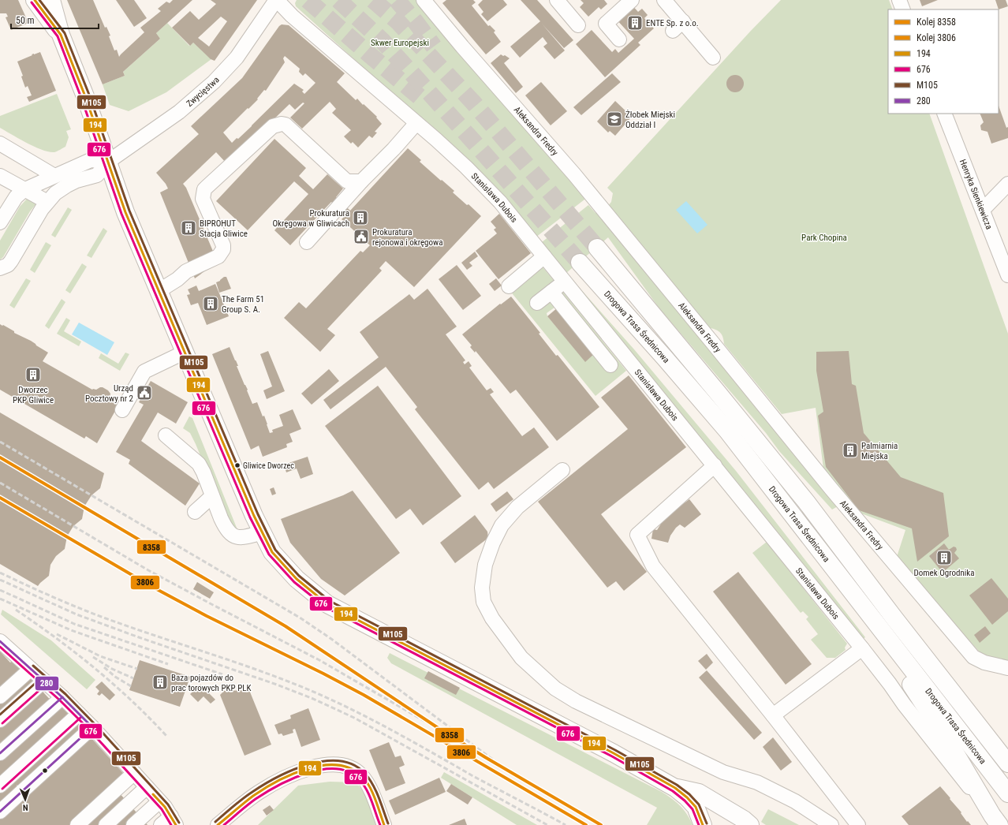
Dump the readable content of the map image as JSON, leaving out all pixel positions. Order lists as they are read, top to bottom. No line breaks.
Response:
{"streets":{"main road":["Drogowa Trasa Średnicowa"],"street":["Zwycięstwa","Aleksandra Fredry","Henryka Sienkiewicza","Stanisława Dubois"]},"crossings":[["Zwycięstwa","Stanisława Dubois"]],"parks":["Skwer Europejski","Park Chopina"],"places":{"building":["ENTE Sp. z o.o.","Prokuratura Okręgowa w Gliwicach","BIPROHUT Stacja Gliwice","The Farm 51 Group S. A.","Dworzec PKP Gliwice","Palmiarnia Miejska","Domek Ogrodnika","Baza pojazdów do prac torowych PKP PLK"],"school or university":["Żłobek Miejski Oddział I"],"public building":["Prokuratura rejonowa i okręgowa","Urząd Pocztowy nr 2"],"other":["Gliwice Dworzec"]},"lines":["transit line 194","transit line M105","transit line 676","rail line 8358","rail line 3806","transit line 280"],"legend":["Kolej 8358","Kolej 3806","194","676","M105","280"],"scale_bar":"50 m","north":"bottom"}
